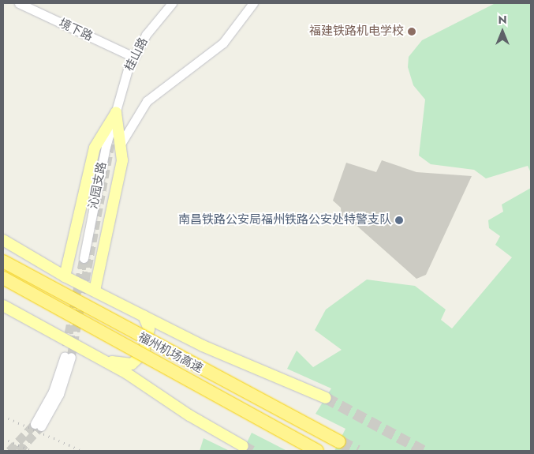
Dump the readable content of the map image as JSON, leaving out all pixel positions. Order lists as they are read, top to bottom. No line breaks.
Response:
{"streets":{"highway":["福州机场高速"],"street":["境下路","桂山路","沁园支路"]},"crossings":[["境下路","桂山路"],["桂山路","沁园支路"]],"places":["福建铁路机电学校","南昌铁路公安局福州铁路公安处特警支队"],"north":"top"}
